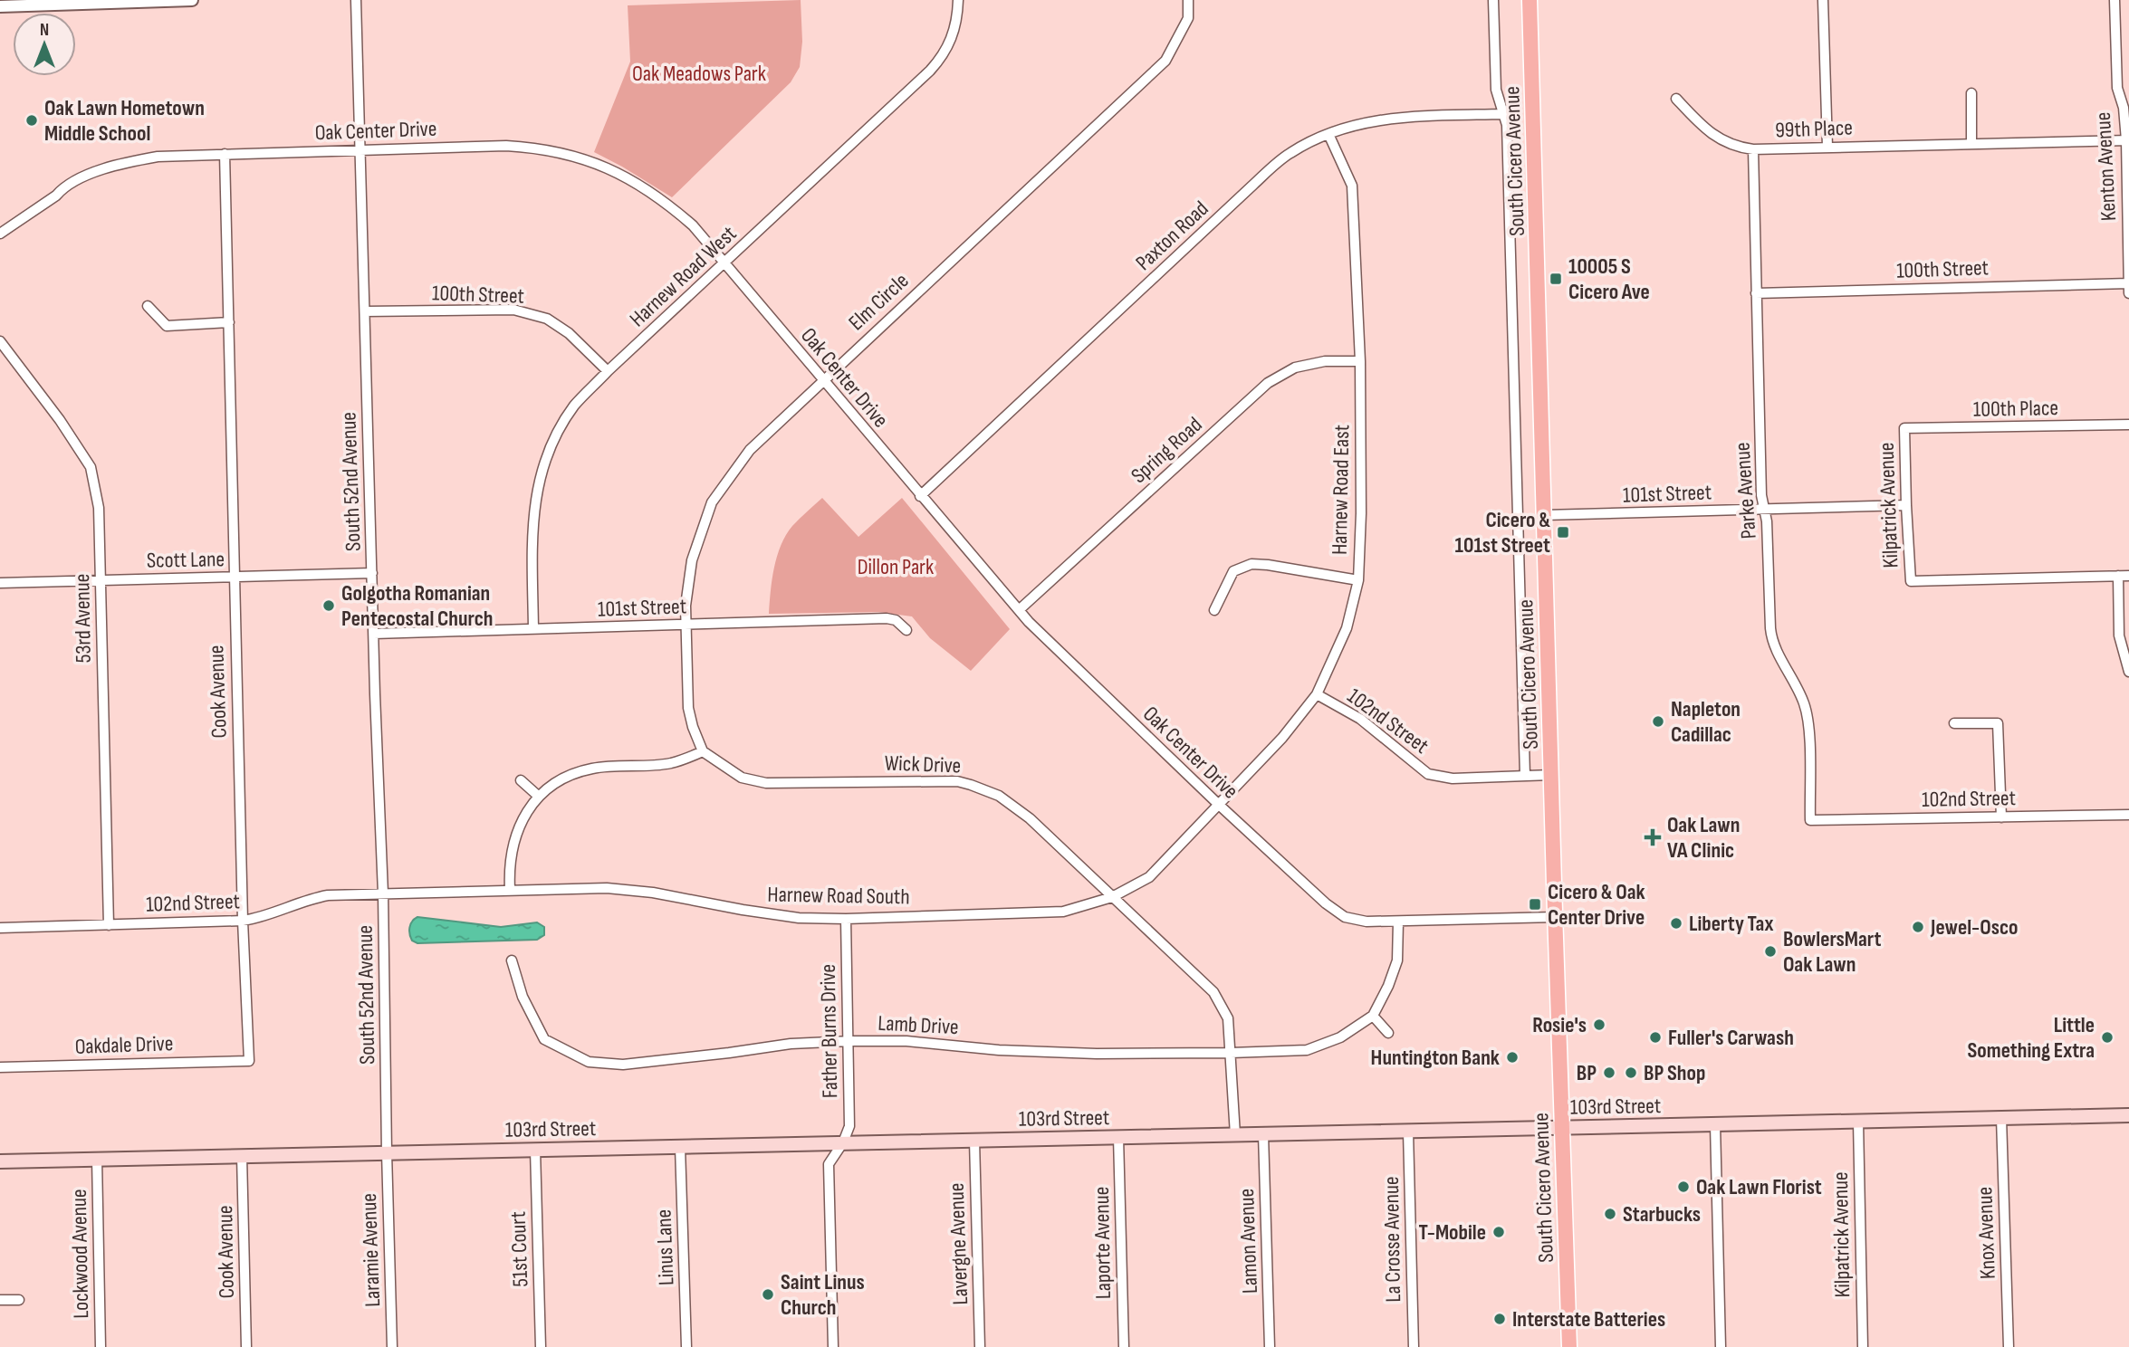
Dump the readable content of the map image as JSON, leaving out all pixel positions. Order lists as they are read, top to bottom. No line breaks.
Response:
{"streets":{"main road":["South Cicero Avenue","103rd Street"],"street":["99th Place","Oak Center Drive","Kenton Avenue","Paxton Road","100th Street","Harnew Road West","Elm Circle","100th Place","Spring Road","South 52nd Avenue","Harnew Road East","Parke Avenue","101st Street","Kilpatrick Avenue","Scott Lane","53rd Avenue","Cook Avenue","102nd Street","Wick Drive","Harnew Road South","Lamb Drive","Father Burns Drive","Oakdale Drive","Knox Avenue","La Crosse Avenue","Lamon Avenue","Laporte Avenue","Lavergne Avenue","Linus Lane","51st Court","Laramie Avenue","Lockwood Avenue"]},"crossings":[["99th Place","Kenton Avenue"],["99th Place","Parke Avenue"],["Oak Center Drive","South Cicero Avenue"],["Oak Center Drive","Paxton Road"],["Oak Center Drive","Harnew Road West"],["Oak Center Drive","Elm Circle"],["Oak Center Drive","Spring Road"],["Oak Center Drive","South 52nd Avenue"],["Oak Center Drive","Harnew Road East"],["Oak Center Drive","Cook Avenue"],["Oak Center Drive","Harnew Road South"],["Oak Center Drive","Lamb Drive"],["South Cicero Avenue","Paxton Road"],["South Cicero Avenue","101st Street"],["South Cicero Avenue","102nd Street"],["South Cicero Avenue","103rd Street"],["Kenton Avenue","100th Street"],["Paxton Road","Harnew Road East"],["100th Street","Harnew Road West"],["100th Street","South 52nd Avenue"],["100th Street","Parke Avenue"],["Harnew Road West","101st Street"],["Elm Circle","101st Street"],["Elm Circle","Wick Drive"],["100th Place","Kilpatrick Avenue"],["Spring Road","Harnew Road East"],["South 52nd Avenue","101st Street"],["South 52nd Avenue","Scott Lane"],["South 52nd Avenue","102nd Street"],["South 52nd Avenue","Harnew Road South"],["South 52nd Avenue","103rd Street"],["South 52nd Avenue","Laramie Avenue"],["Harnew Road East","102nd Street"],["Harnew Road East","Harnew Road South"],["Parke Avenue","101st Street"],["Parke Avenue","102nd Street"],["101st Street","Kilpatrick Avenue"],["Kilpatrick Avenue","103rd Street"],["Scott Lane","53rd Avenue"],["Scott Lane","Cook Avenue"],["53rd Avenue","102nd Street"],["Cook Avenue","102nd Street"],["Cook Avenue","Oakdale Drive"],["Cook Avenue","103rd Street"],["102nd Street","Harnew Road South"],["Wick Drive","Harnew Road South"],["Wick Drive","Lamb Drive"],["Wick Drive","103rd Street"],["Harnew Road South","Father Burns Drive"],["Lamb Drive","Father Burns Drive"],["Father Burns Drive","103rd Street"],["103rd Street","Knox Avenue"],["103rd Street","La Crosse Avenue"],["103rd Street","Lamon Avenue"],["103rd Street","Laporte Avenue"],["103rd Street","Lavergne Avenue"],["103rd Street","Linus Lane"],["103rd Street","51st Court"],["103rd Street","Laramie Avenue"],["103rd Street","Lockwood Avenue"]],"parks":["Oak Meadows Park","Dillon Park"],"places":{"other":["Oak Lawn Hometown Middle School","Golgotha Romanian Pentecostal Church","Napleton Cadillac","Liberty Tax","Jewel-Osco","BowlersMart Oak Lawn","Rosie's","Fuller's Carwash","Little Something Extra","Huntington Bank","BP","BP Shop","Oak Lawn Florist","Starbucks","T-Mobile","Saint Linus Church","Interstate Batteries"],"transit":["10005 S Cicero Ave","Cicero & 101st Street","Cicero & Oak Center Drive"],"health":["Oak Lawn VA Clinic"]},"north":"top"}
